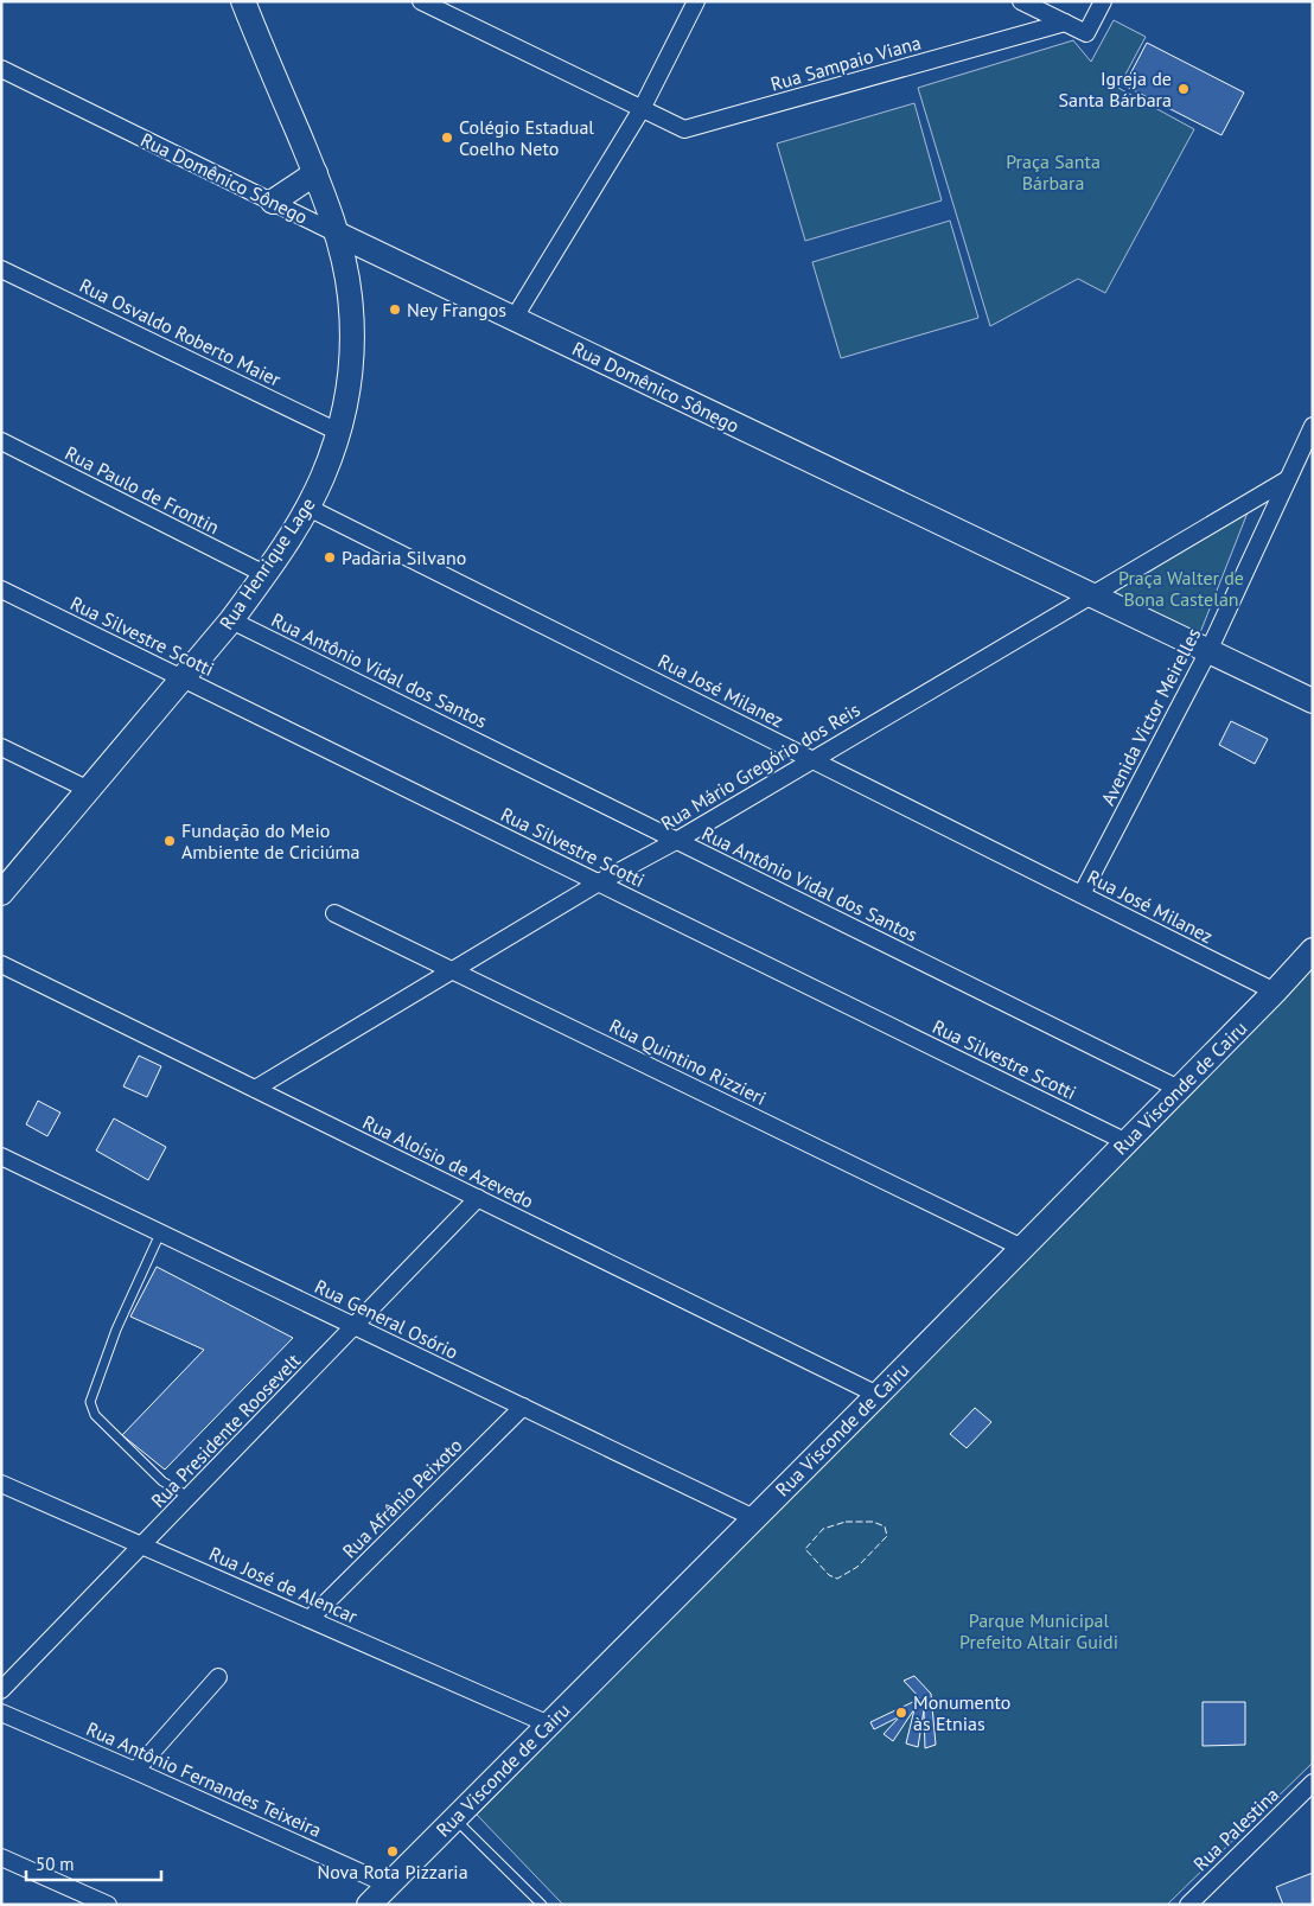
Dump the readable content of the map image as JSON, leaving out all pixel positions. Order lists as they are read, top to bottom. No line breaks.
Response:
{"streets":{"street":["Rua Sampaio Viana","Rua Domênico Sônego","Rua Osvaldo Roberto Maier","Rua Paulo de Frontin","Rua Henrique Lage","Rua Silvestre Scotti","Rua Antônio Vidal dos Santos","Rua José Milanez","Avenida Victor Meirelles","Rua Mário Gregório dos Reis","Rua Quintino Rizzieri","Rua Visconde de Cairu","Rua Aloísio de Azevedo","Rua General Osório","Rua Presidente Roosevelt","Rua Afrânio Peixoto","Rua José de Alencar","Rua Antônio Fernandes Teixeira","Rua Palestina"]},"crossings":[["Rua Domênico Sônego","Rua Henrique Lage"],["Rua Domênico Sônego","Avenida Victor Meirelles"],["Rua Domênico Sônego","Rua Mário Gregório dos Reis"],["Rua Osvaldo Roberto Maier","Rua Henrique Lage"],["Rua Paulo de Frontin","Rua Henrique Lage"],["Rua Henrique Lage","Rua Silvestre Scotti"],["Rua Henrique Lage","Rua Antônio Vidal dos Santos"],["Rua Henrique Lage","Rua José Milanez"],["Rua Silvestre Scotti","Rua Mário Gregório dos Reis"],["Rua Silvestre Scotti","Rua Visconde de Cairu"],["Rua Antônio Vidal dos Santos","Rua Mário Gregório dos Reis"],["Rua Antônio Vidal dos Santos","Rua Visconde de Cairu"],["Rua José Milanez","Avenida Victor Meirelles"],["Rua José Milanez","Rua Mário Gregório dos Reis"],["Rua José Milanez","Rua Visconde de Cairu"],["Avenida Victor Meirelles","Rua Mário Gregório dos Reis"],["Rua Mário Gregório dos Reis","Rua Quintino Rizzieri"],["Rua Mário Gregório dos Reis","Rua Aloísio de Azevedo"],["Rua Quintino Rizzieri","Rua Visconde de Cairu"],["Rua Visconde de Cairu","Rua Aloísio de Azevedo"],["Rua Visconde de Cairu","Rua General Osório"],["Rua Visconde de Cairu","Rua José de Alencar"],["Rua Visconde de Cairu","Rua Antônio Fernandes Teixeira"],["Rua Aloísio de Azevedo","Rua Presidente Roosevelt"],["Rua General Osório","Rua Presidente Roosevelt"],["Rua General Osório","Rua Afrânio Peixoto"],["Rua Presidente Roosevelt","Rua José de Alencar"],["Rua Afrânio Peixoto","Rua José de Alencar"]],"parks":["Praça Santa Bárbara","Praça Walter de Bona Castelan","Parque Municipal Prefeito Altair Guidi"],"places":["Igreja de Santa Bárbara","Colégio Estadual Coelho Neto","Ney Frangos","Padaria Silvano","Fundação do Meio Ambiente de Criciúma","Monumento às Etnias","Nova Rota Pizzaria"],"scale_bar":"50 m"}
